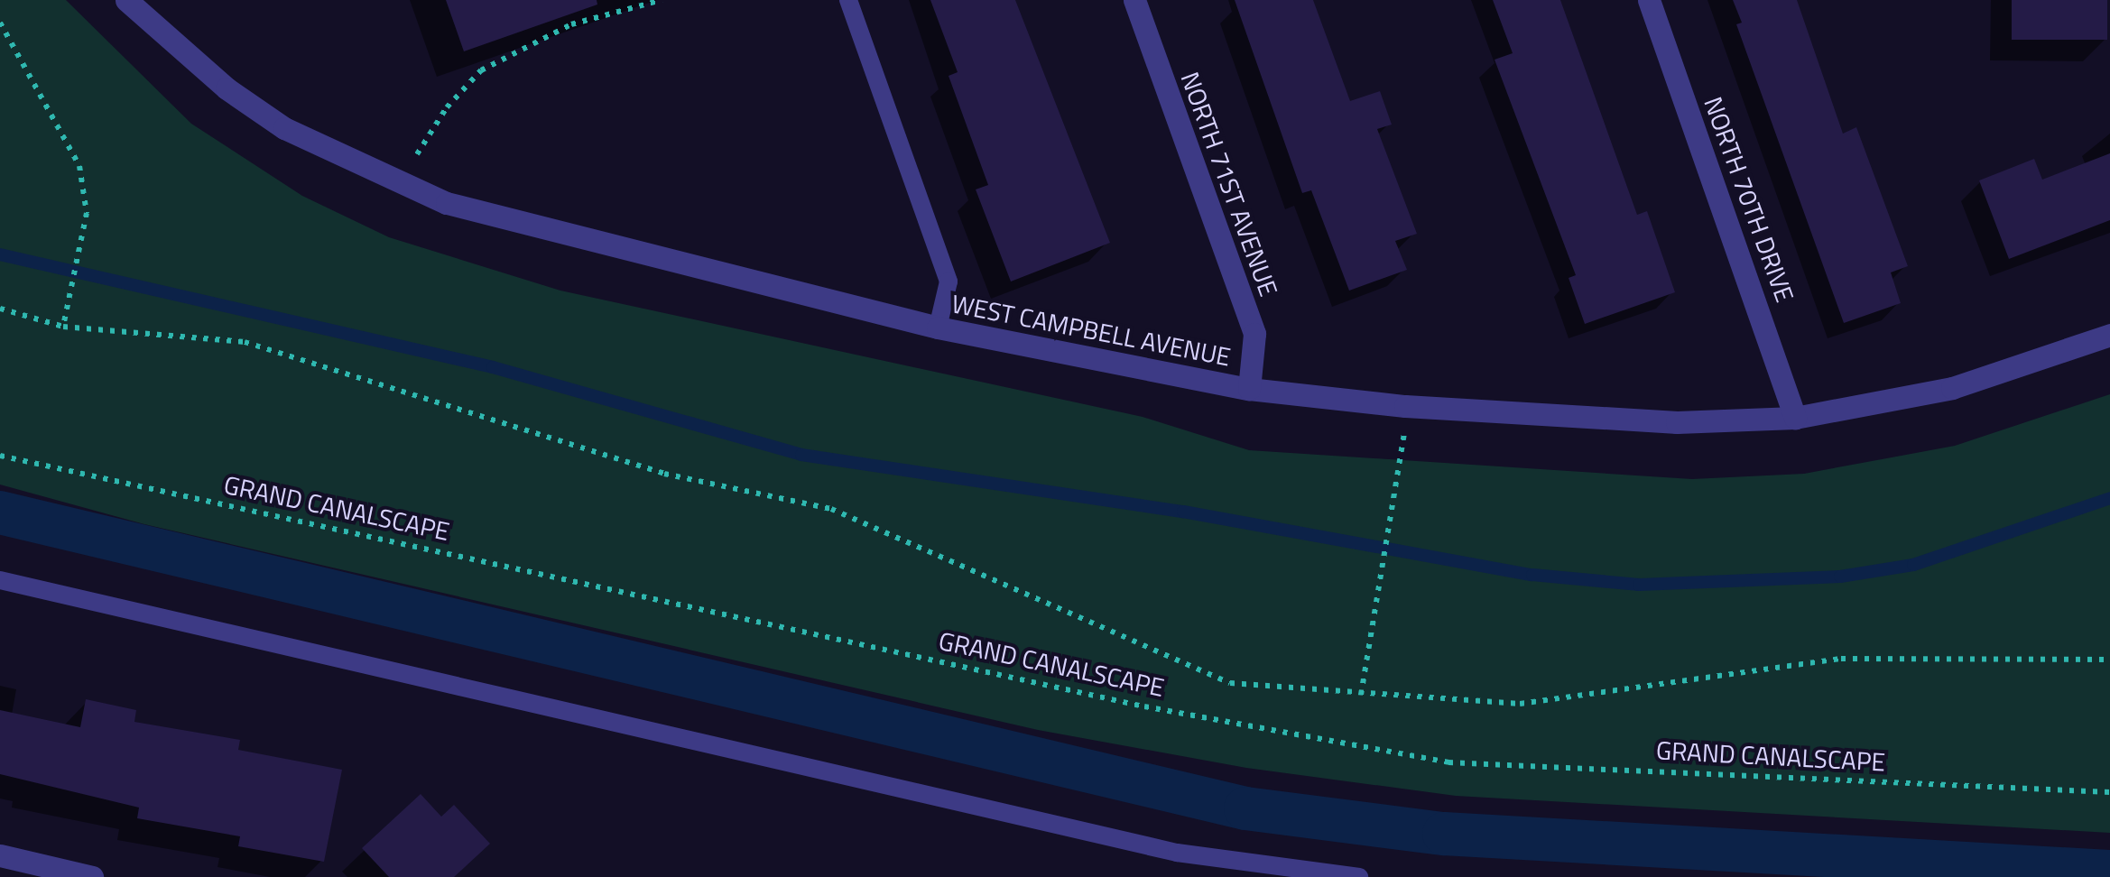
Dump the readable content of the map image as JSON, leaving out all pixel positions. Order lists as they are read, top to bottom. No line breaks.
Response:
{"streets":{"street":["NORTH 71ST AVENUE","NORTH 70TH DRIVE","WEST CAMPBELL AVENUE"],"path":["GRAND CANALSCAPE"]},"crossings":[["NORTH 71ST AVENUE","WEST CAMPBELL AVENUE"],["NORTH 70TH DRIVE","WEST CAMPBELL AVENUE"]]}
